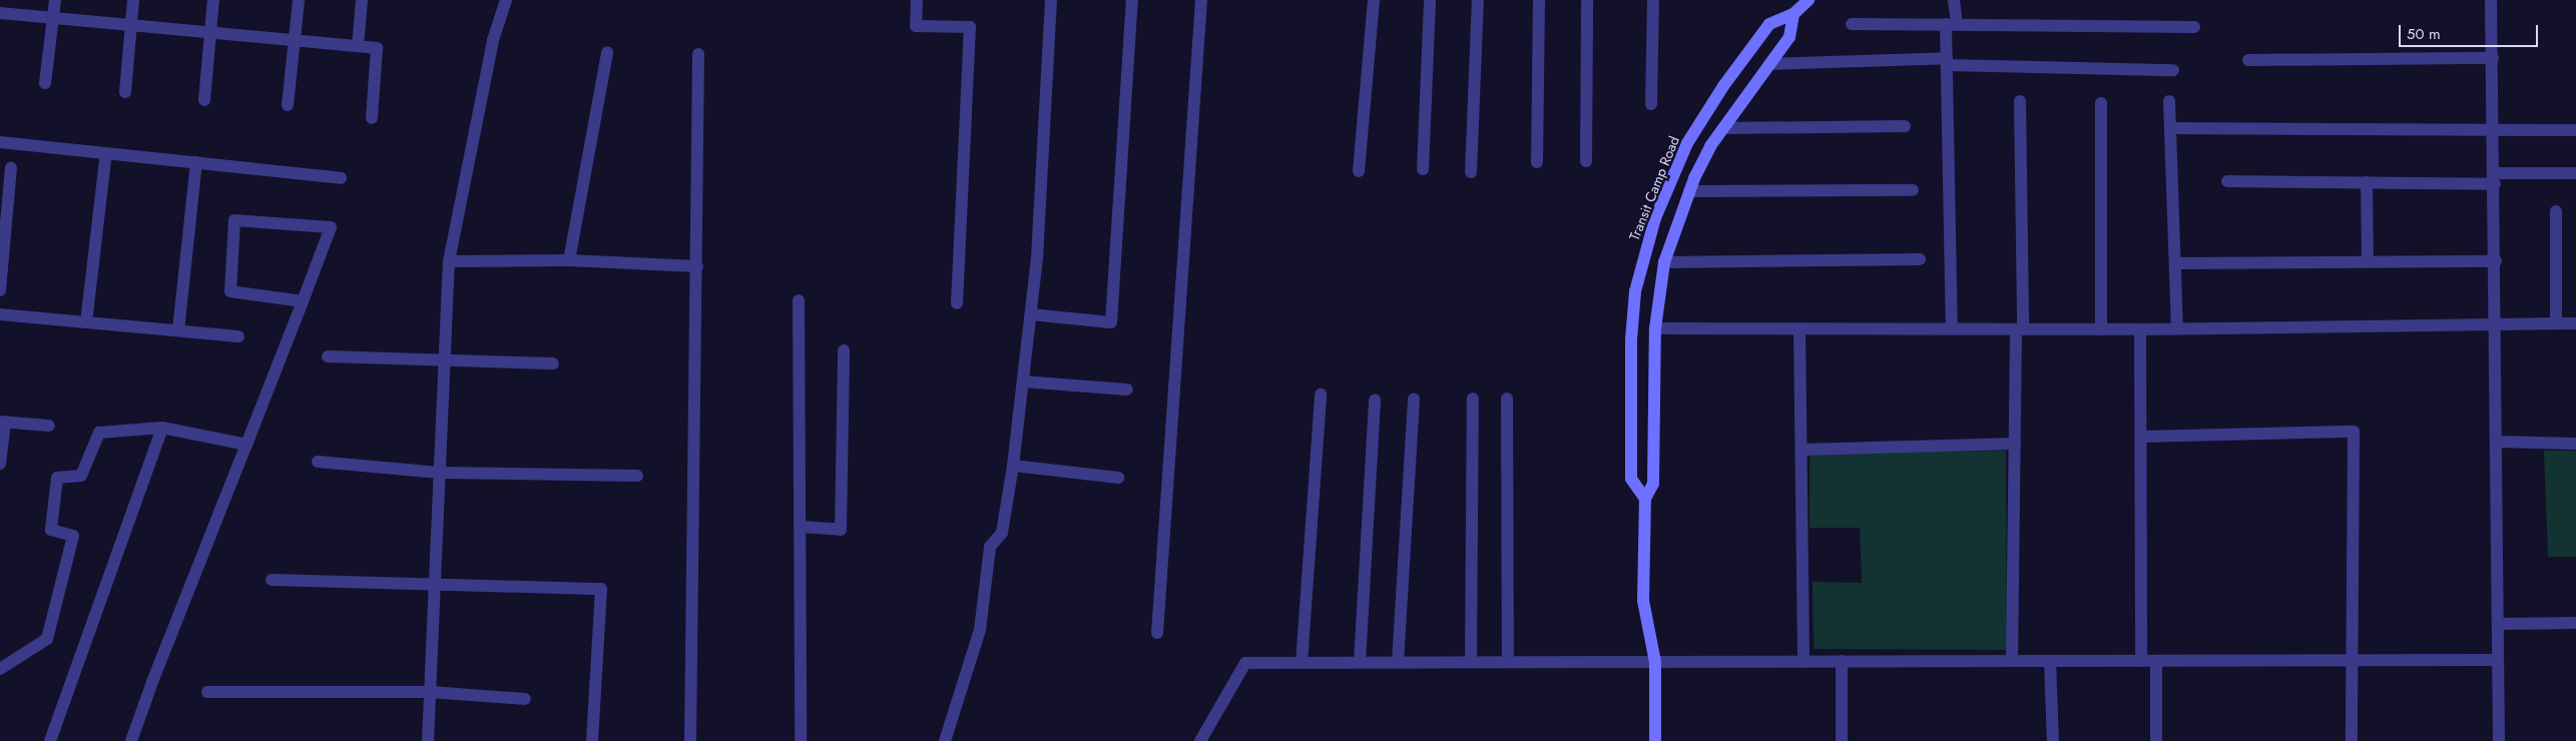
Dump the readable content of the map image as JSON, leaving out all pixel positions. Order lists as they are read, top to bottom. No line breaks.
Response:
{"streets":{"main road":["Transit Camp Road"]},"scale_bar":"50 m"}
